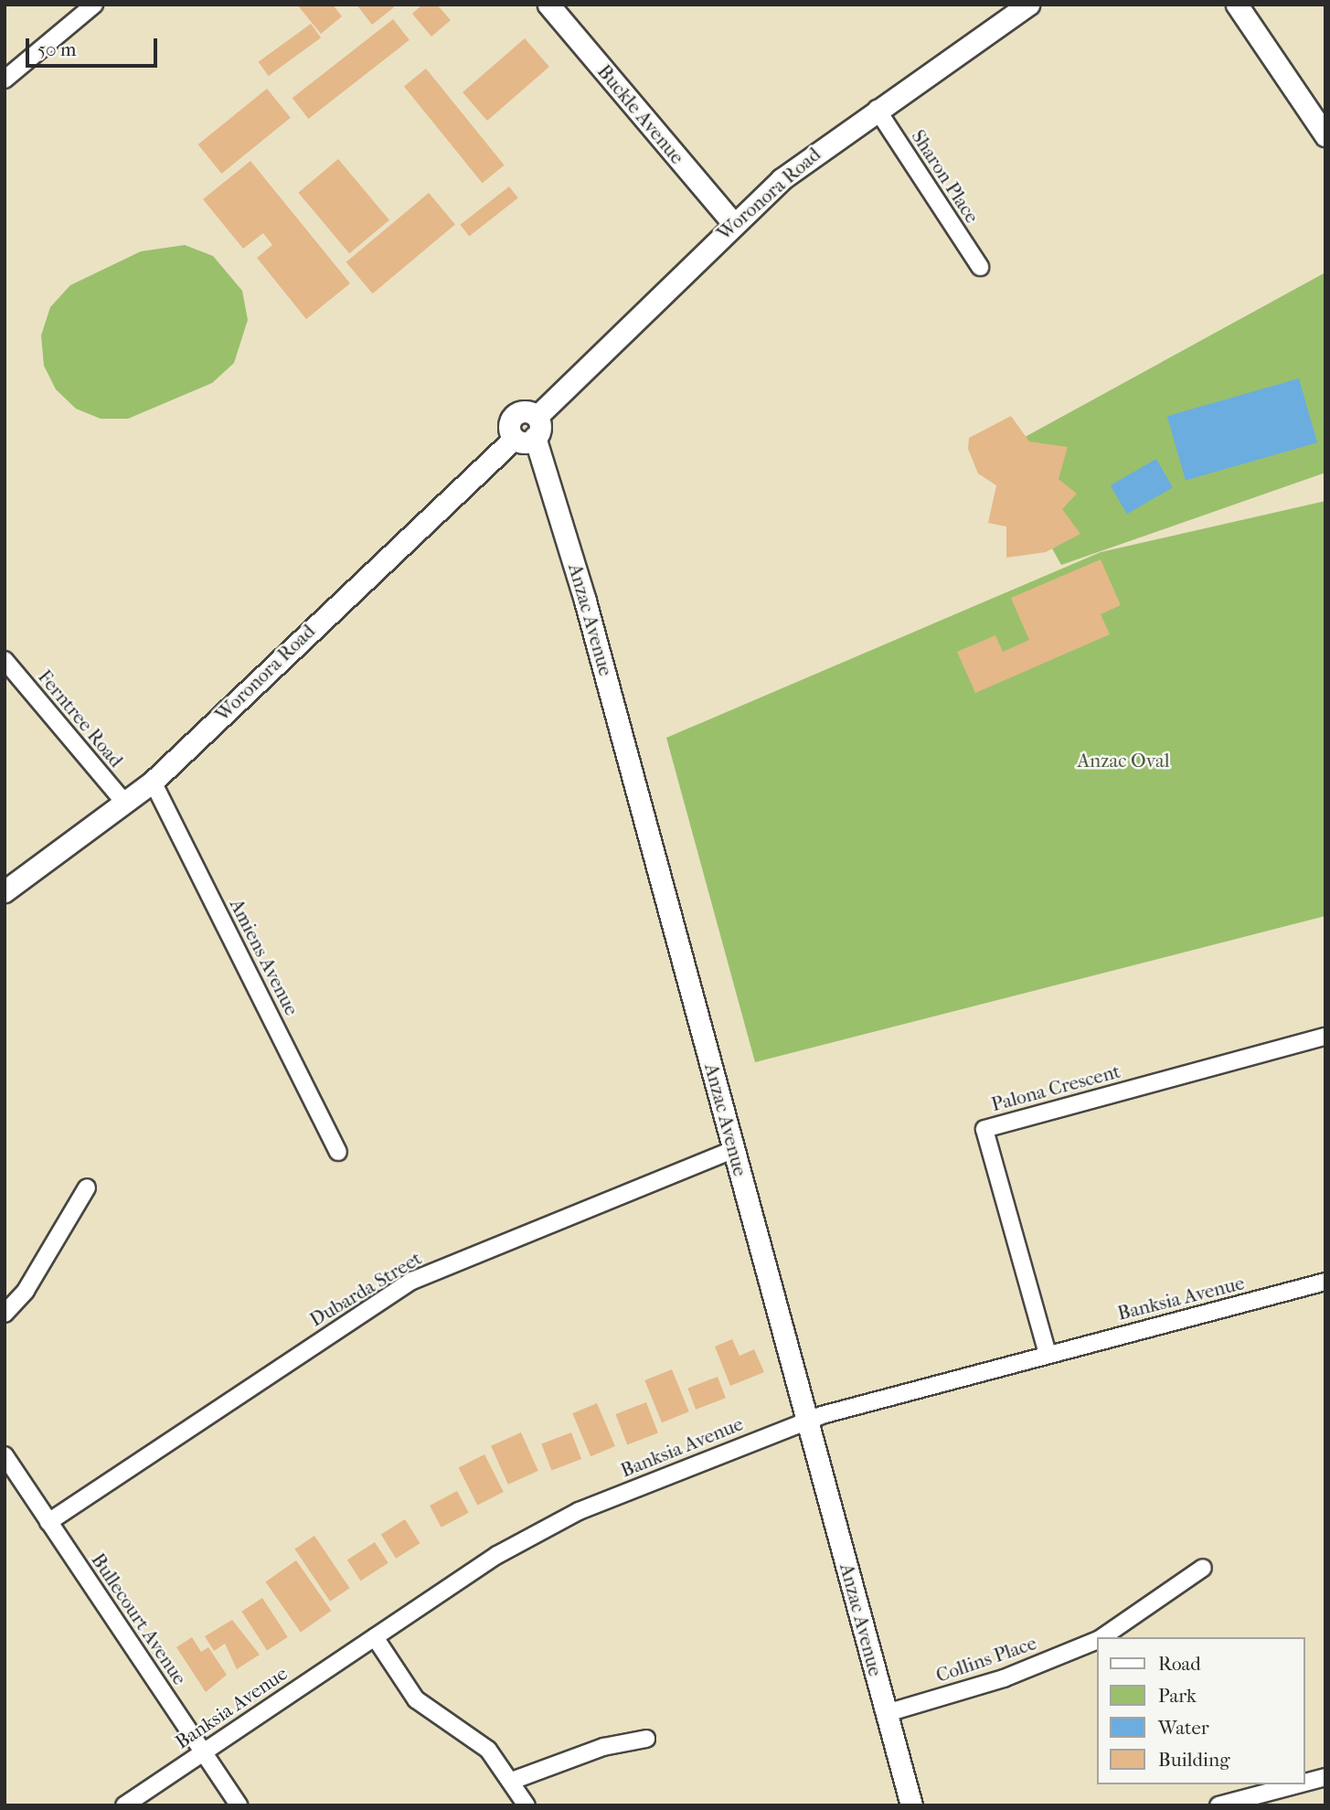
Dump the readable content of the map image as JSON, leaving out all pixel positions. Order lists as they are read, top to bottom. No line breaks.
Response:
{"streets":{"street":["Buckle Avenue","Sharon Place","Woronora Road","Anzac Avenue","Ferntree Road","Amiens Avenue","Palona Crescent","Dubarda Street","Banksia Avenue","Bullecourt Avenue","Collins Place"]},"crossings":[["Buckle Avenue","Woronora Road"],["Sharon Place","Woronora Road"],["Woronora Road","Anzac Avenue"],["Woronora Road","Ferntree Road"],["Woronora Road","Amiens Avenue"],["Anzac Avenue","Dubarda Street"],["Anzac Avenue","Banksia Avenue"],["Anzac Avenue","Collins Place"],["Palona Crescent","Banksia Avenue"],["Dubarda Street","Bullecourt Avenue"],["Banksia Avenue","Bullecourt Avenue"]],"parks":["Anzac Oval"],"legend":["Road","Park","Water","Building"],"scale_bar":"50 m"}
